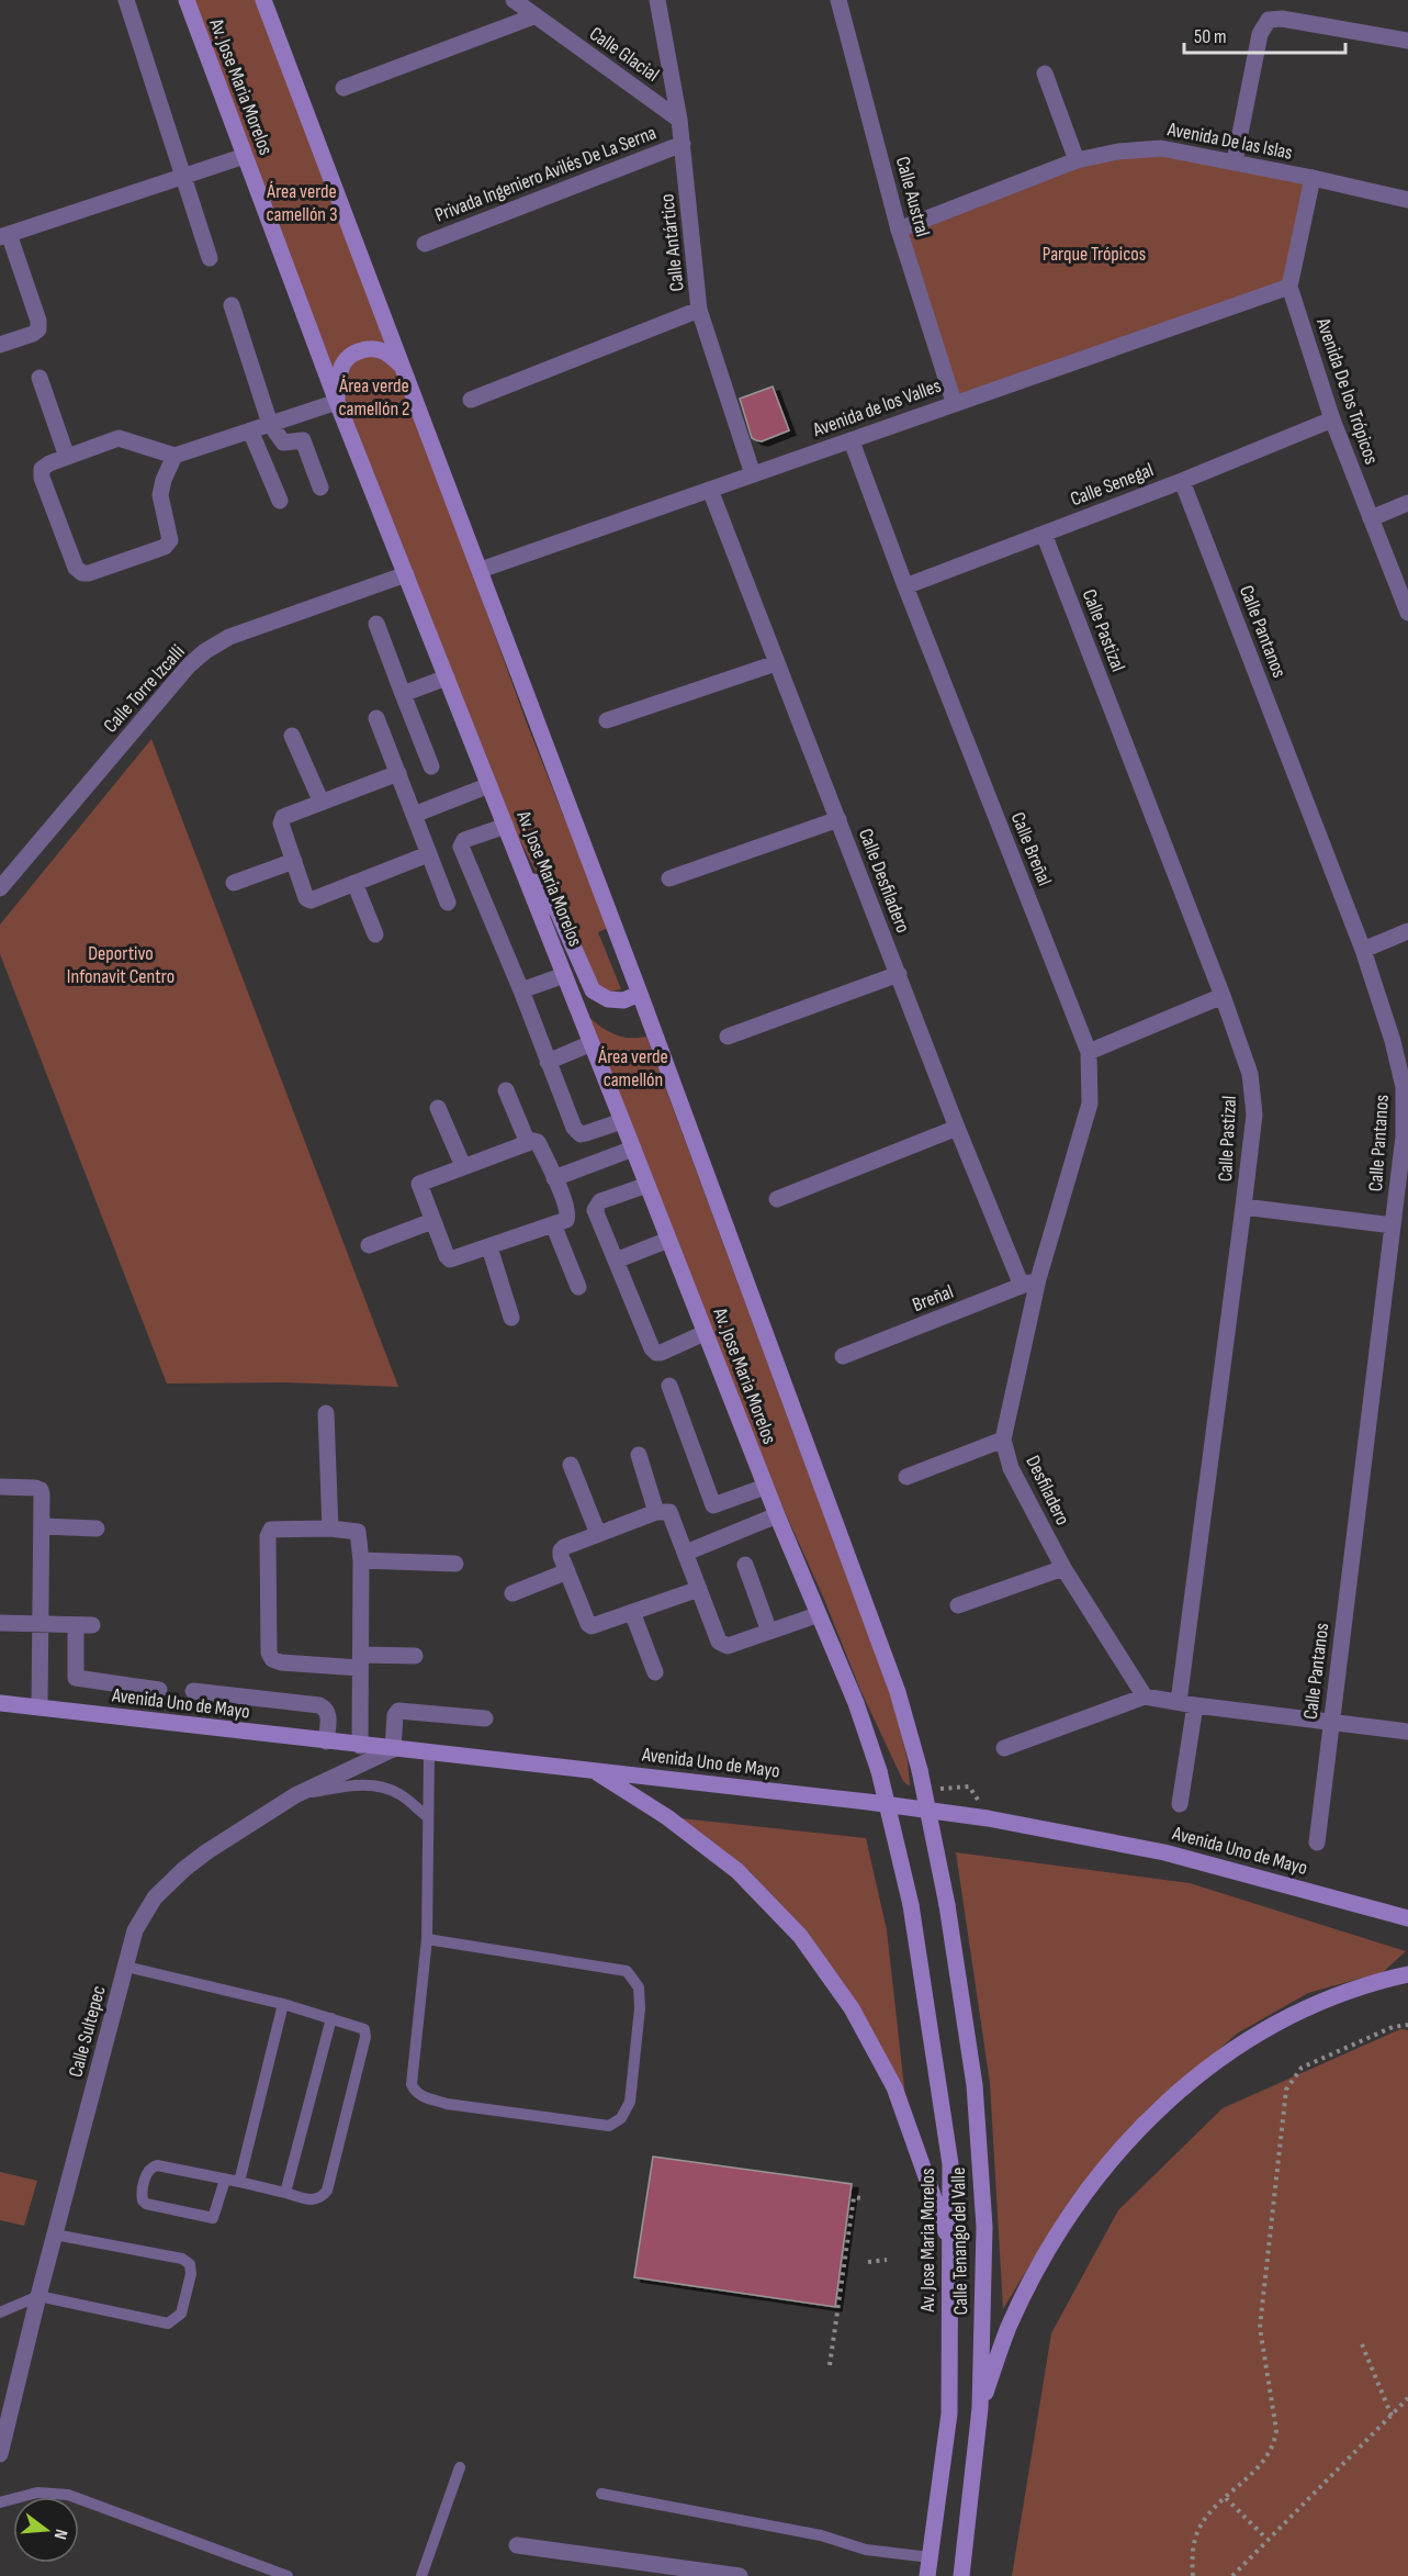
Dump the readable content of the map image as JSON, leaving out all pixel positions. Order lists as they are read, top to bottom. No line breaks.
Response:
{"streets":{"main road":["Av. Jose Maria Morelos","Avenida Uno de Mayo","Calle Tenango del Valle"],"street":["Calle Glacial","Avenida De las Islas","Privada Ingeniero Avilés De La Serna","Calle Austral","Calle Antártico","Avenida De los Trópicos","Avenida de los Valles","Calle Senegal","Calle Pastizal","Calle Pantanos","Calle Torre Izcalli","Calle Breñal","Calle Desfiladero","Breñal","Desfiladero","Calle Sultepec"]},"crossings":[["Calle Glacial","Calle Antártico"],["Av. Jose Maria Morelos","Avenida de los Valles"],["Av. Jose Maria Morelos","Calle Torre Izcalli"],["Av. Jose Maria Morelos","Calle Tenango del Valle"],["Avenida De las Islas","Calle Austral"],["Avenida De las Islas","Avenida De los Trópicos"],["Privada Ingeniero Avilés De La Serna","Calle Antártico"],["Calle Austral","Avenida de los Valles"],["Calle Antártico","Avenida de los Valles"],["Avenida De los Trópicos","Avenida de los Valles"],["Avenida De los Trópicos","Calle Senegal"],["Avenida de los Valles","Calle Breñal"],["Avenida de los Valles","Calle Desfiladero"],["Calle Senegal","Calle Pastizal"],["Calle Senegal","Calle Pantanos"],["Calle Senegal","Calle Breñal"],["Calle Breñal","Breñal"],["Calle Breñal","Desfiladero"],["Calle Desfiladero","Breñal"],["Breñal","Desfiladero"],["Avenida Uno de Mayo","Calle Sultepec"]],"parks":["Área verde camellón 3","Parque Trópicos","Área verde camellón 2","Deportivo Infonavit Centro","Área verde camellón"],"scale_bar":"50 m","north":"right"}
